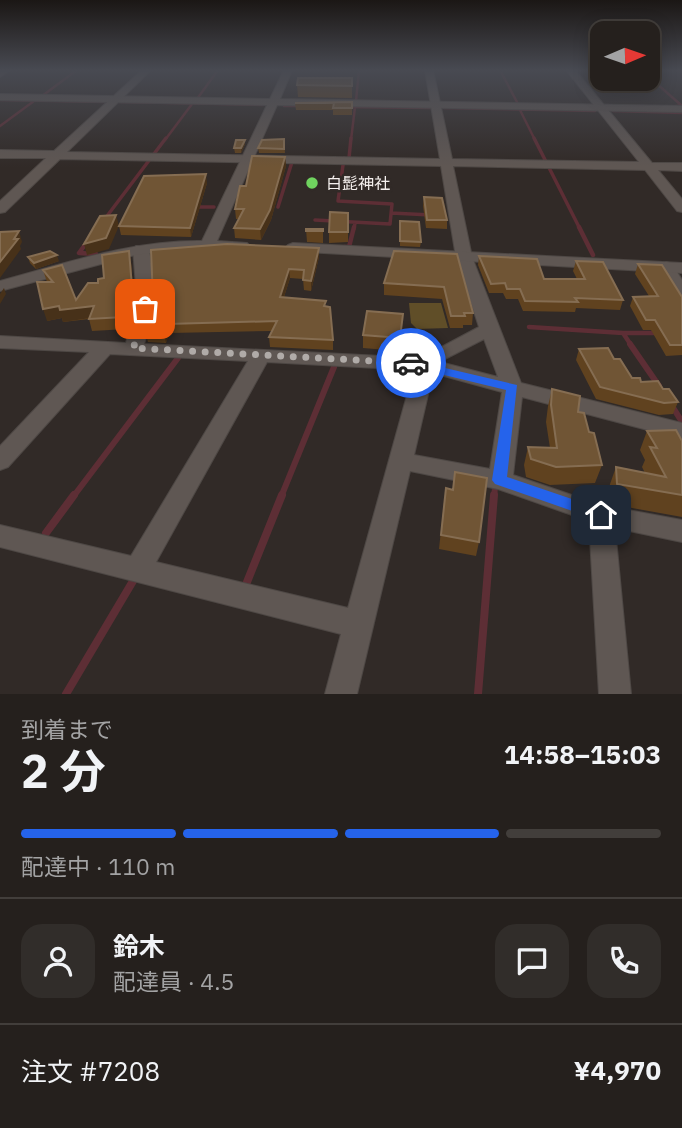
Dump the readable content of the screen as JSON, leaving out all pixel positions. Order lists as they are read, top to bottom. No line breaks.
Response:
{"places":["白髭神社"],"north":"right","page":{"heading":["2 分","到着まで","14:58–15:03"],"panel":["鈴木","配達員 · 4.5","注文 #7208","¥4,970"],"bar":"配達中 · 110 m"}}
